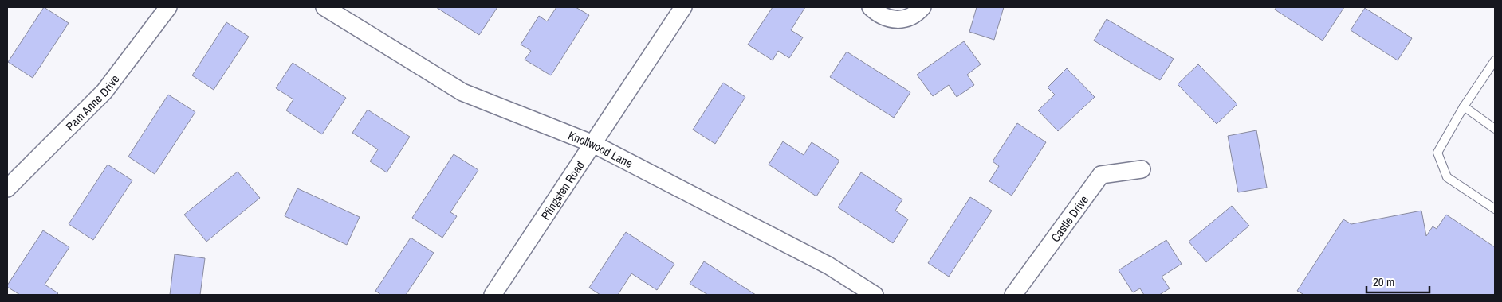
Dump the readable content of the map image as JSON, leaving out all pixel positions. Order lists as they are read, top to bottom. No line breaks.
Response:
{"streets":{"street":["Pam Anne Drive","Knollwood Lane","Pfingsten Road","Castle Drive"]},"crossings":[["Knollwood Lane","Pfingsten Road"]],"scale_bar":"20 m"}
